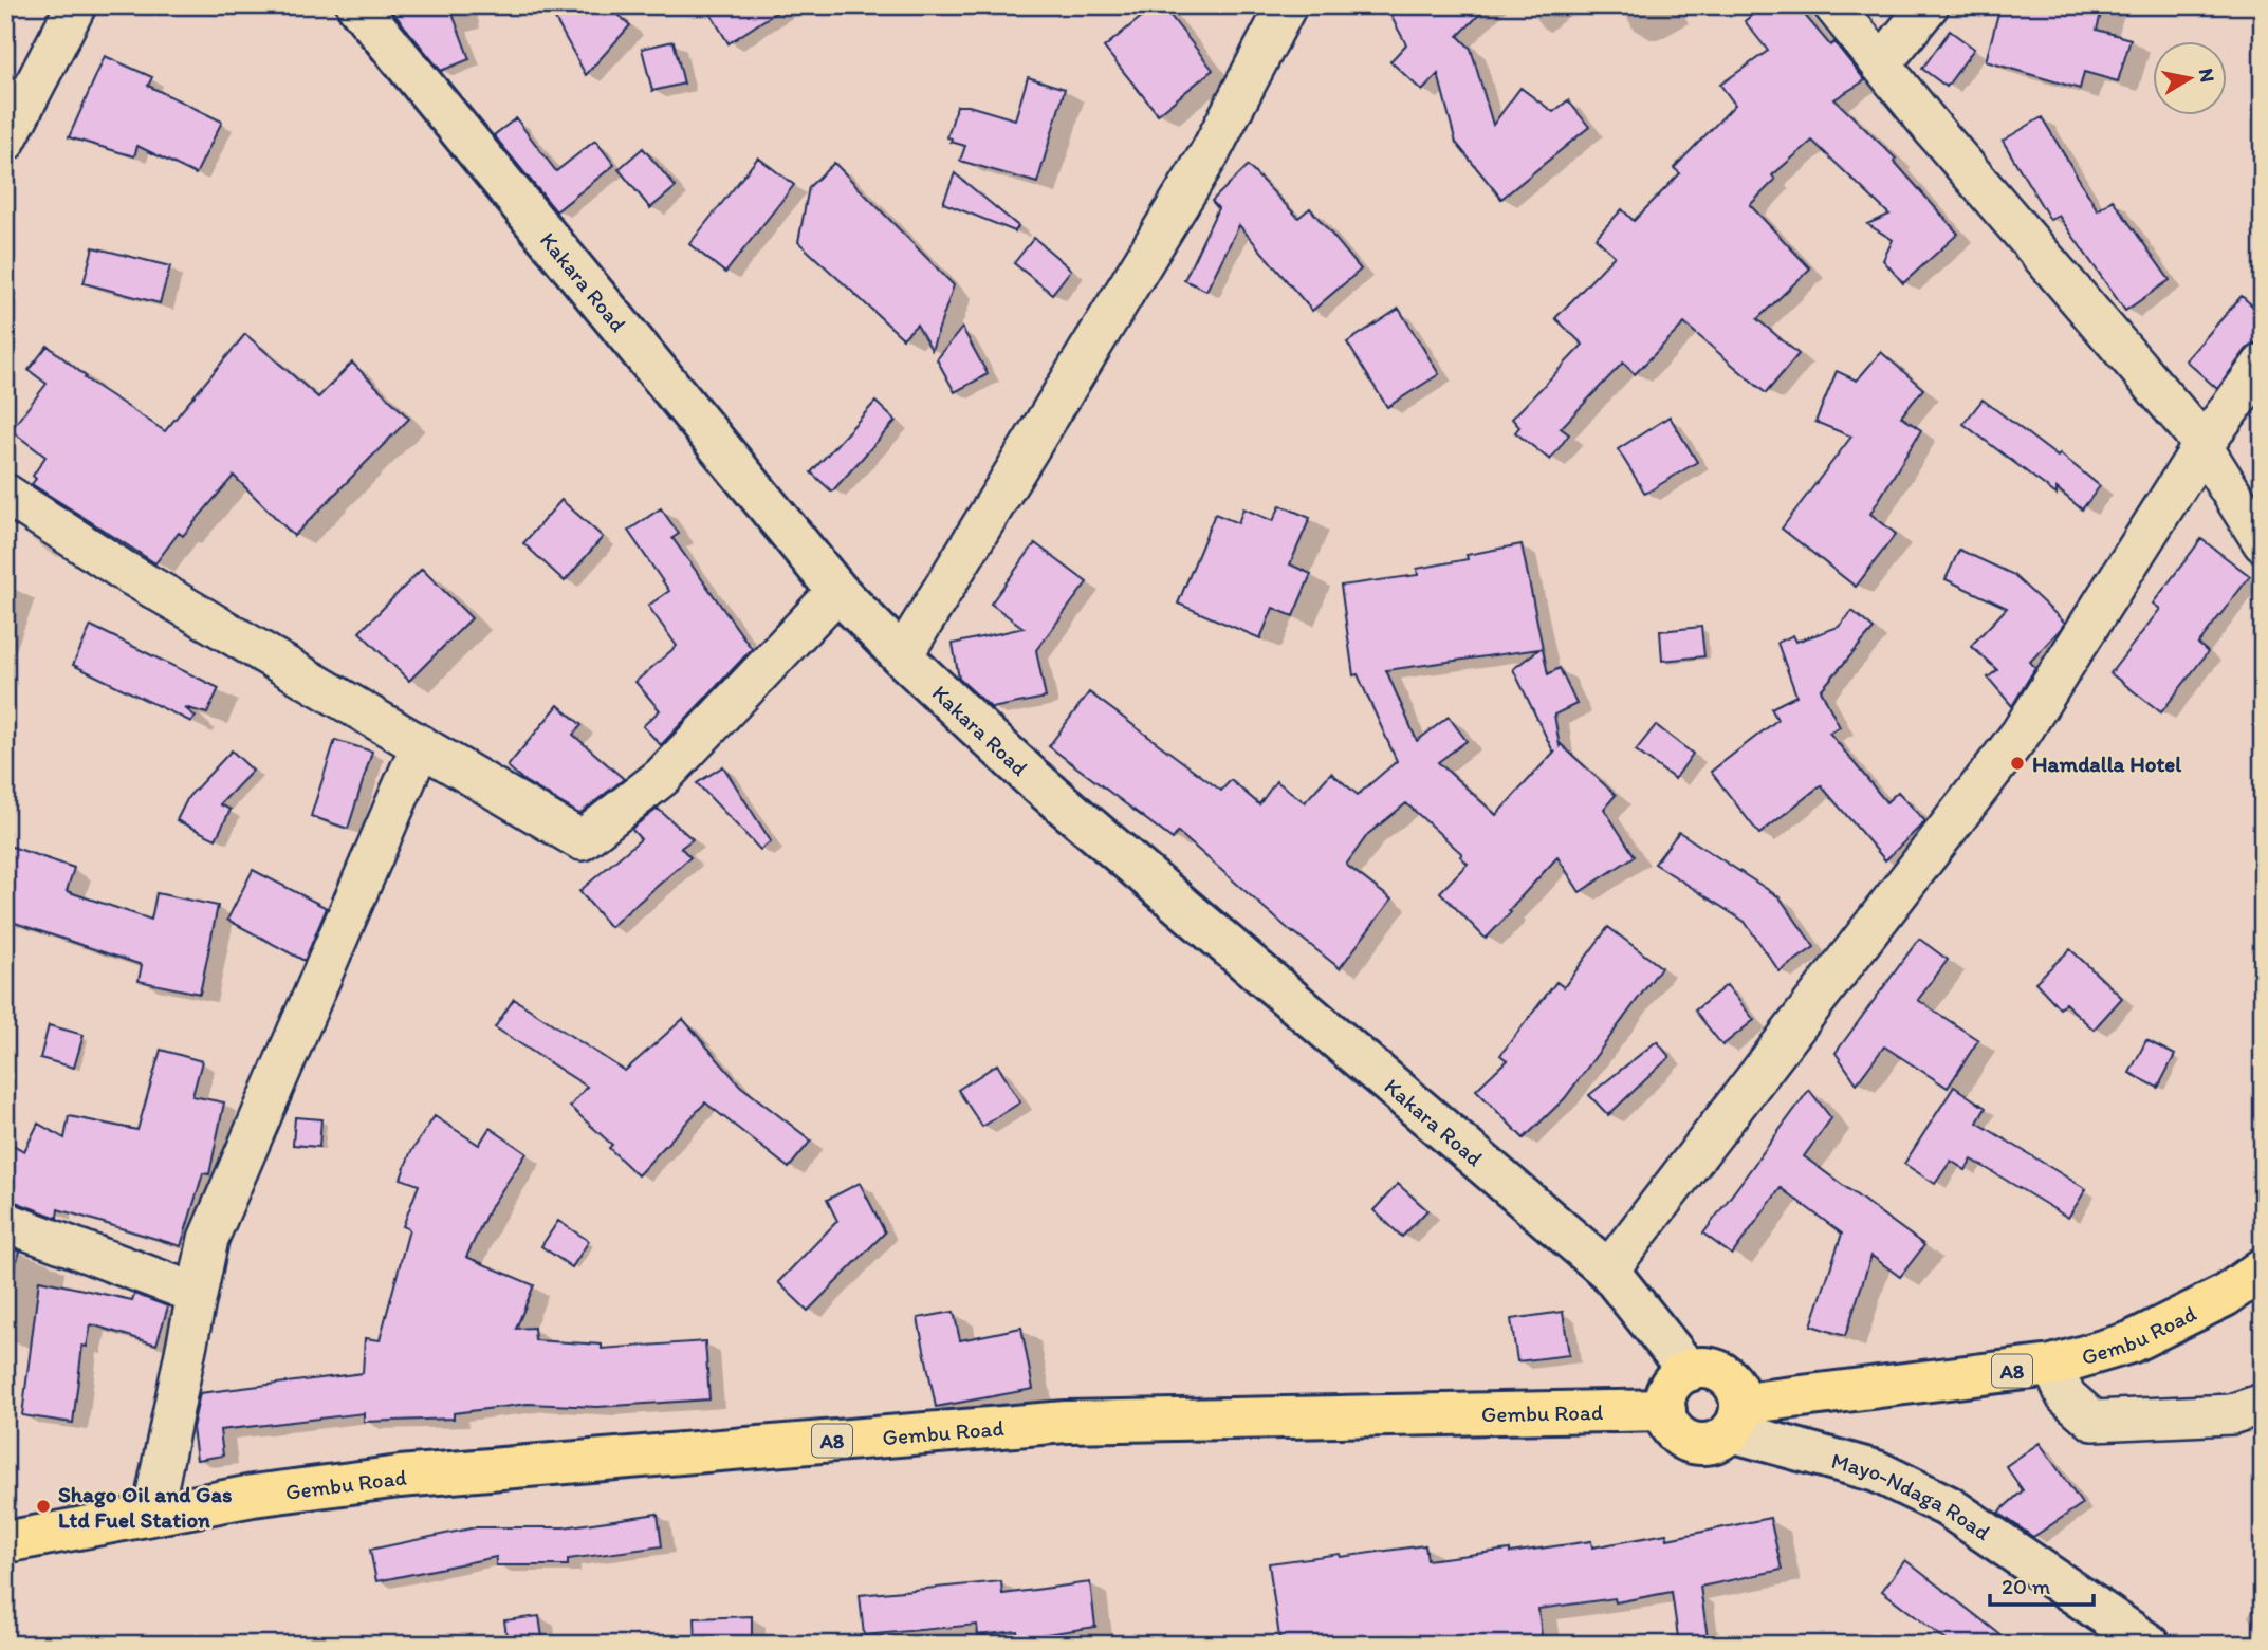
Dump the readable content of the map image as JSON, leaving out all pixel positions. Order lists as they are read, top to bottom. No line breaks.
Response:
{"streets":{"main road":["Gembu Road","A8"],"street":["Kakara Road","Mayo-Ndaga Road"]},"crossings":[["Kakara Road","Gembu Road"],["Kakara Road","Mayo-Ndaga Road"],["Gembu Road","Mayo-Ndaga Road"]],"places":["Hamdalla Hotel","Shago Oil and Gas Ltd Fuel Station"],"scale_bar":"20 m","north":"right"}
